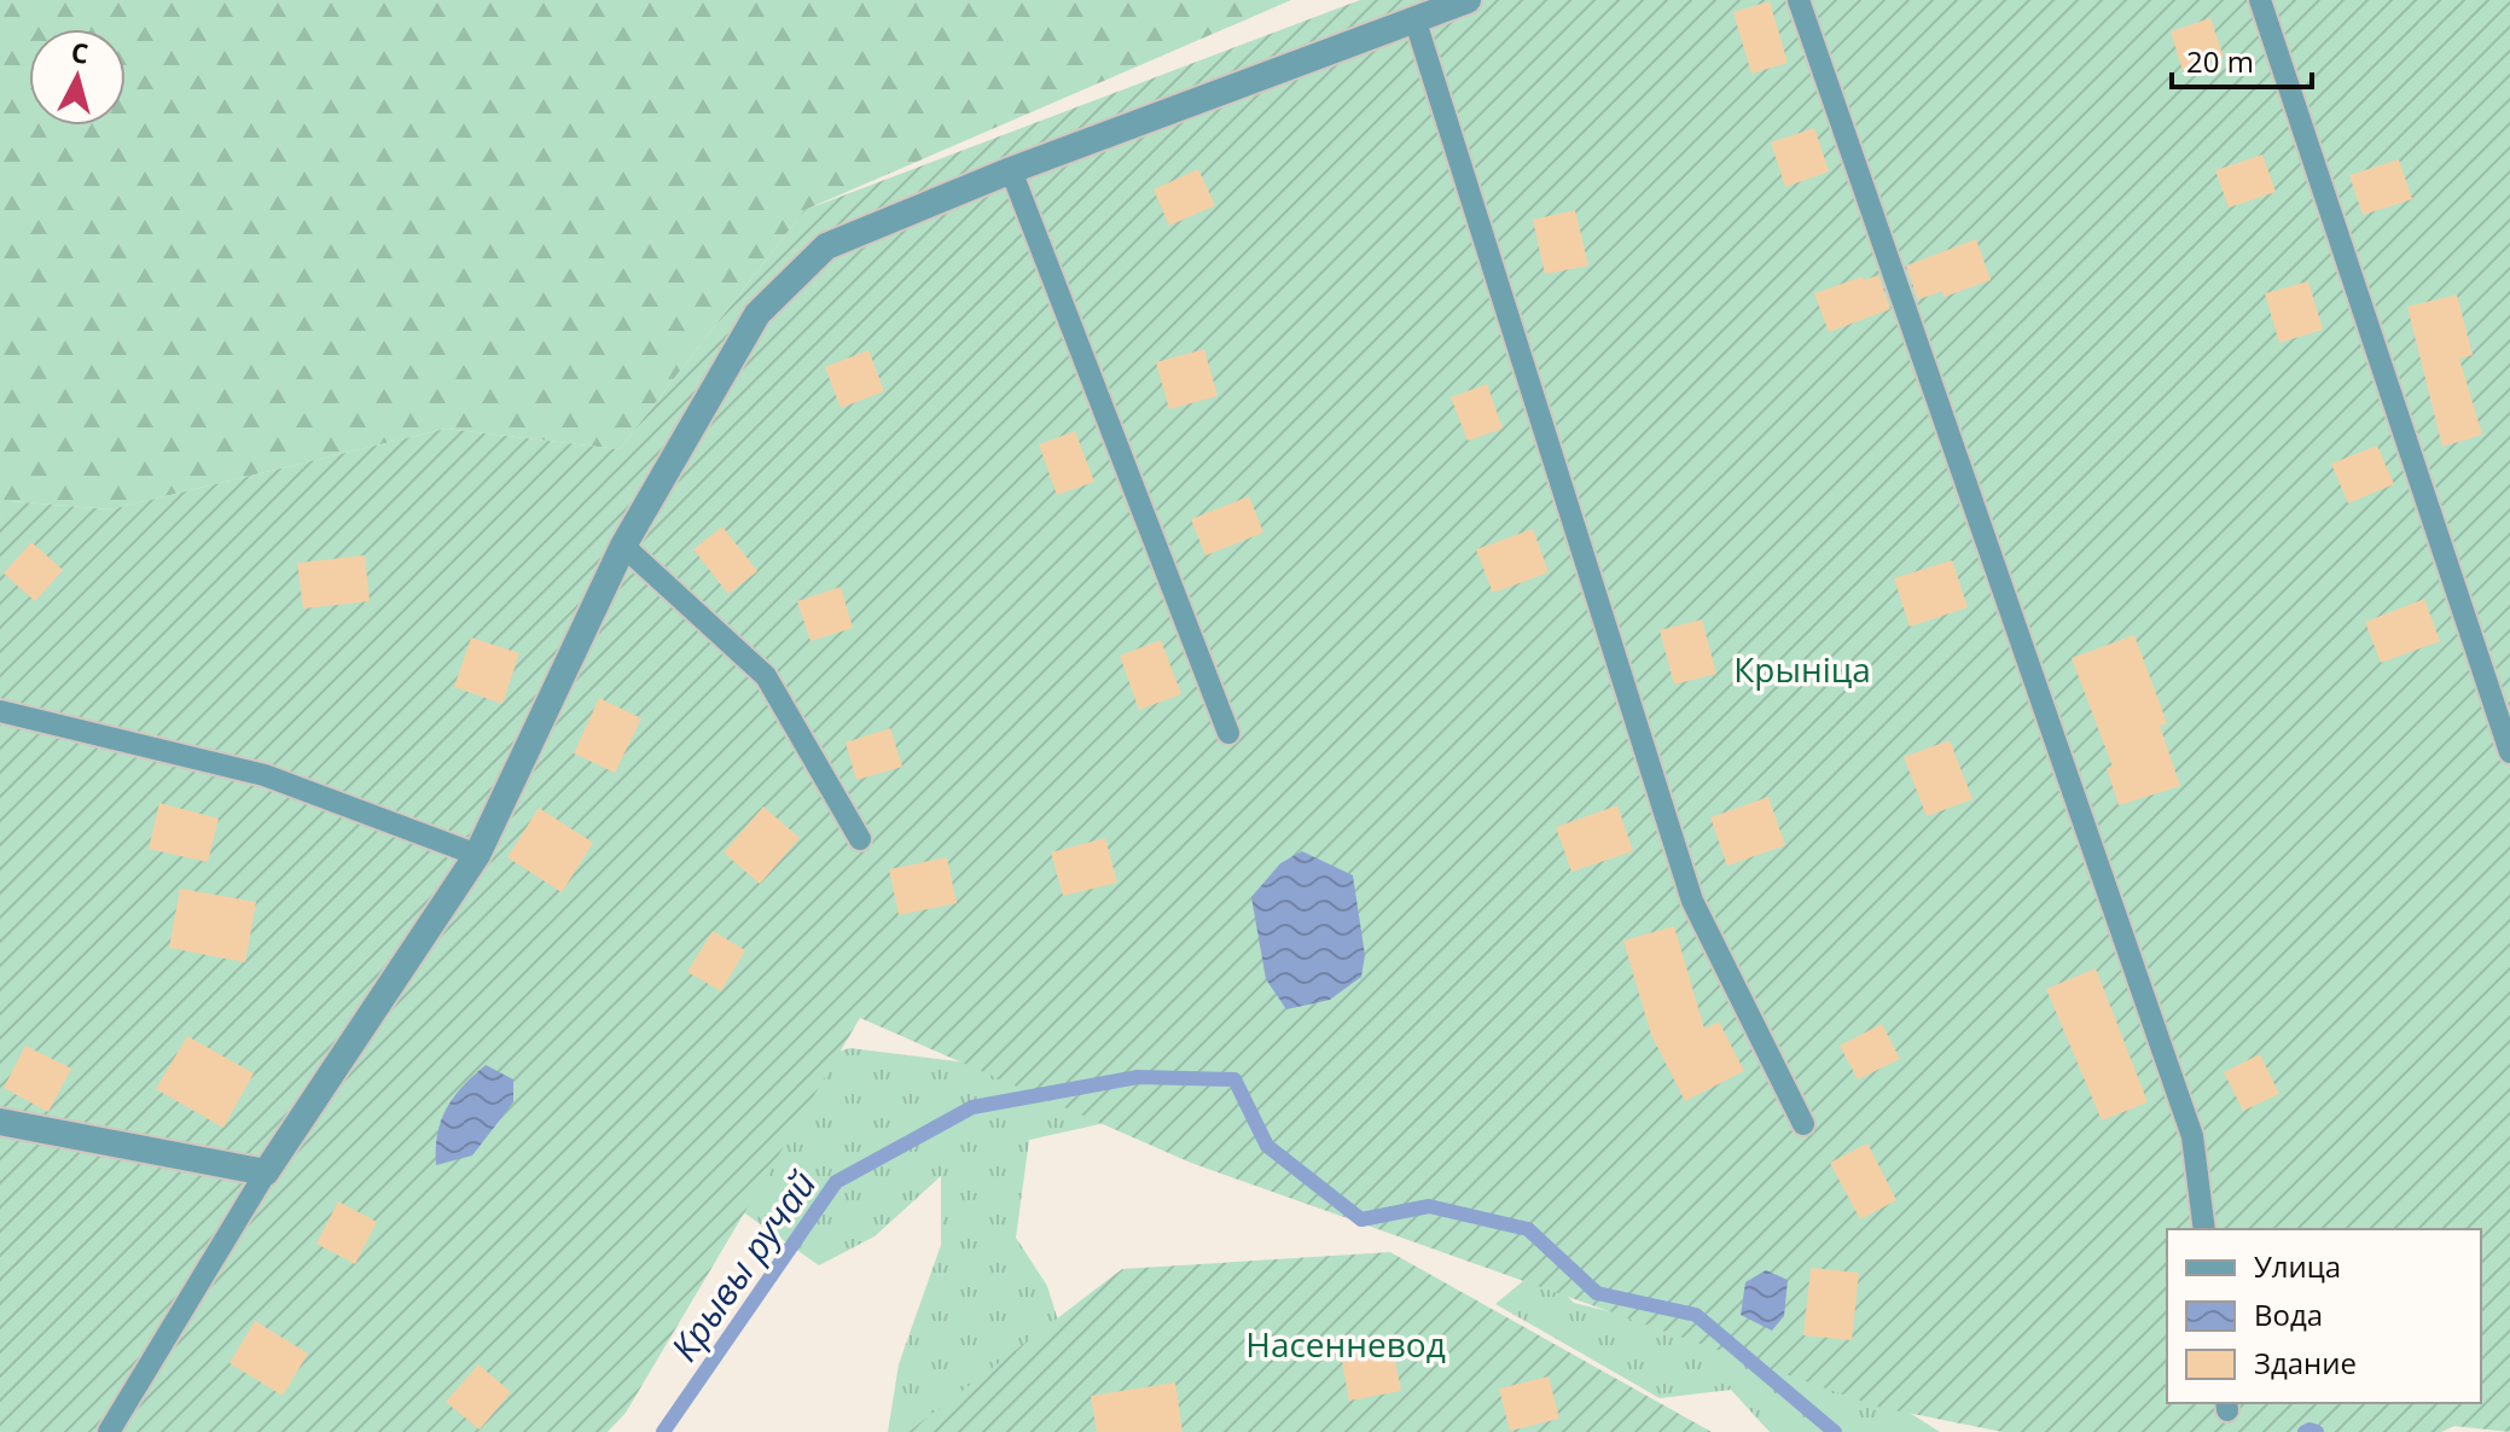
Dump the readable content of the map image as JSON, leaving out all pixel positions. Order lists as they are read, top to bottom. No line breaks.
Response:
{"water":["Крывы ручай"],"parks":["Крыніца","Насенневод"],"legend":["Улица","Вода","Здание"],"scale_bar":"20 m","north":"top"}
